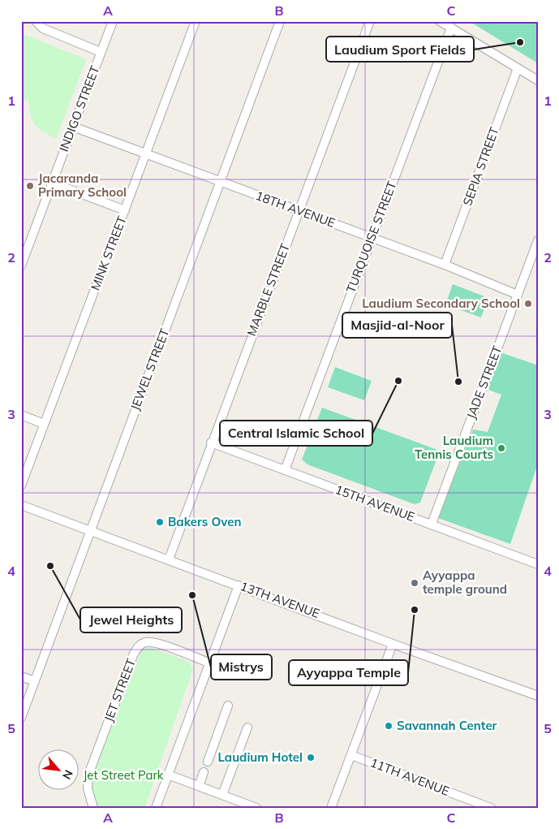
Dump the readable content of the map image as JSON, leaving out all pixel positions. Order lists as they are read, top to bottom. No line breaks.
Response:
{"streets":{"street":["INDIGO STREET","SEPIA STREET","18TH AVENUE","TURQUOISE STREET","MINK STREET","MARBLE STREET","JEWEL STREET","JADE STREET","15TH AVENUE","13TH AVENUE","JET STREET","11TH AVENUE"]},"crossings":[["INDIGO STREET","18TH AVENUE"],["SEPIA STREET","18TH AVENUE"],["18TH AVENUE","TURQUOISE STREET"],["18TH AVENUE","MINK STREET"],["18TH AVENUE","MARBLE STREET"],["18TH AVENUE","JEWEL STREET"],["18TH AVENUE","JADE STREET"],["TURQUOISE STREET","15TH AVENUE"],["MARBLE STREET","15TH AVENUE"],["MARBLE STREET","13TH AVENUE"],["JEWEL STREET","13TH AVENUE"],["JADE STREET","15TH AVENUE"]],"parks":["Jet Street Park"],"places":["Laudium Sport Fields","Jacaranda Primary School","Laudium Secondary School","Central Islamic School","Masjid-al-Noor","Laudium Tennis Courts","Bakers Oven","Jewel Heights","Ayyappa temple ground","Mistrys","Ayyappa Temple","Savannah Center","Laudium Hotel"],"north":"bottom right","grid":{"columns":["A","B","C"],"rows":["1","2","3","4","5"]}}
